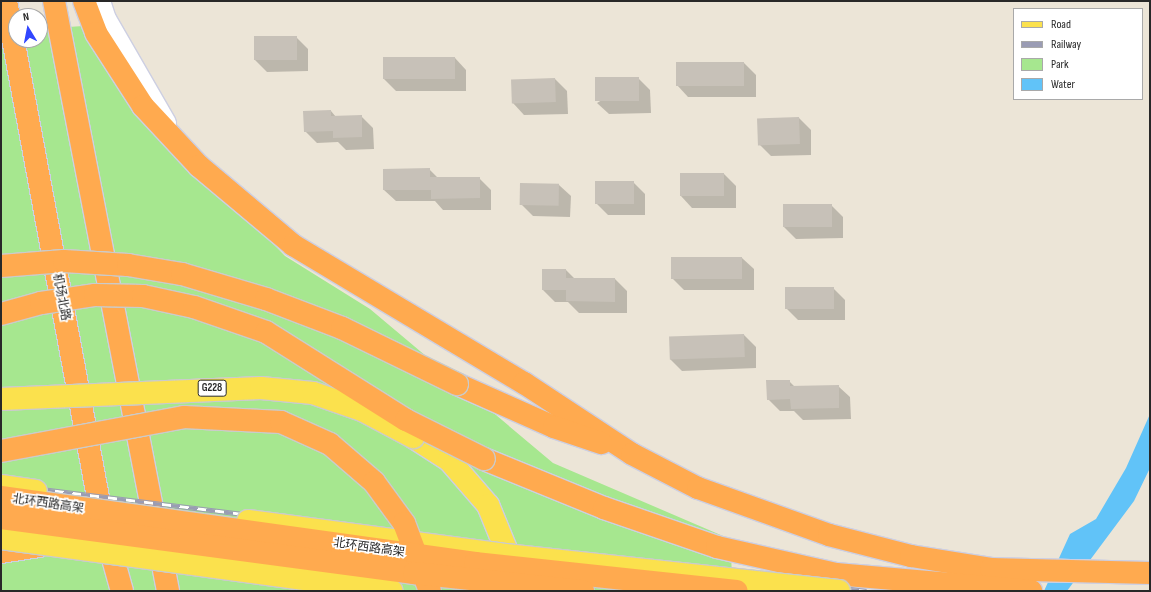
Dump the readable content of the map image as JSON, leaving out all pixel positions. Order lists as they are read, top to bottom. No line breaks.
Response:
{"streets":{"highway":["机场北路","北环西路高架"],"main road":["G228"]},"legend":["Road","Railway","Park","Water"],"north":"top"}
